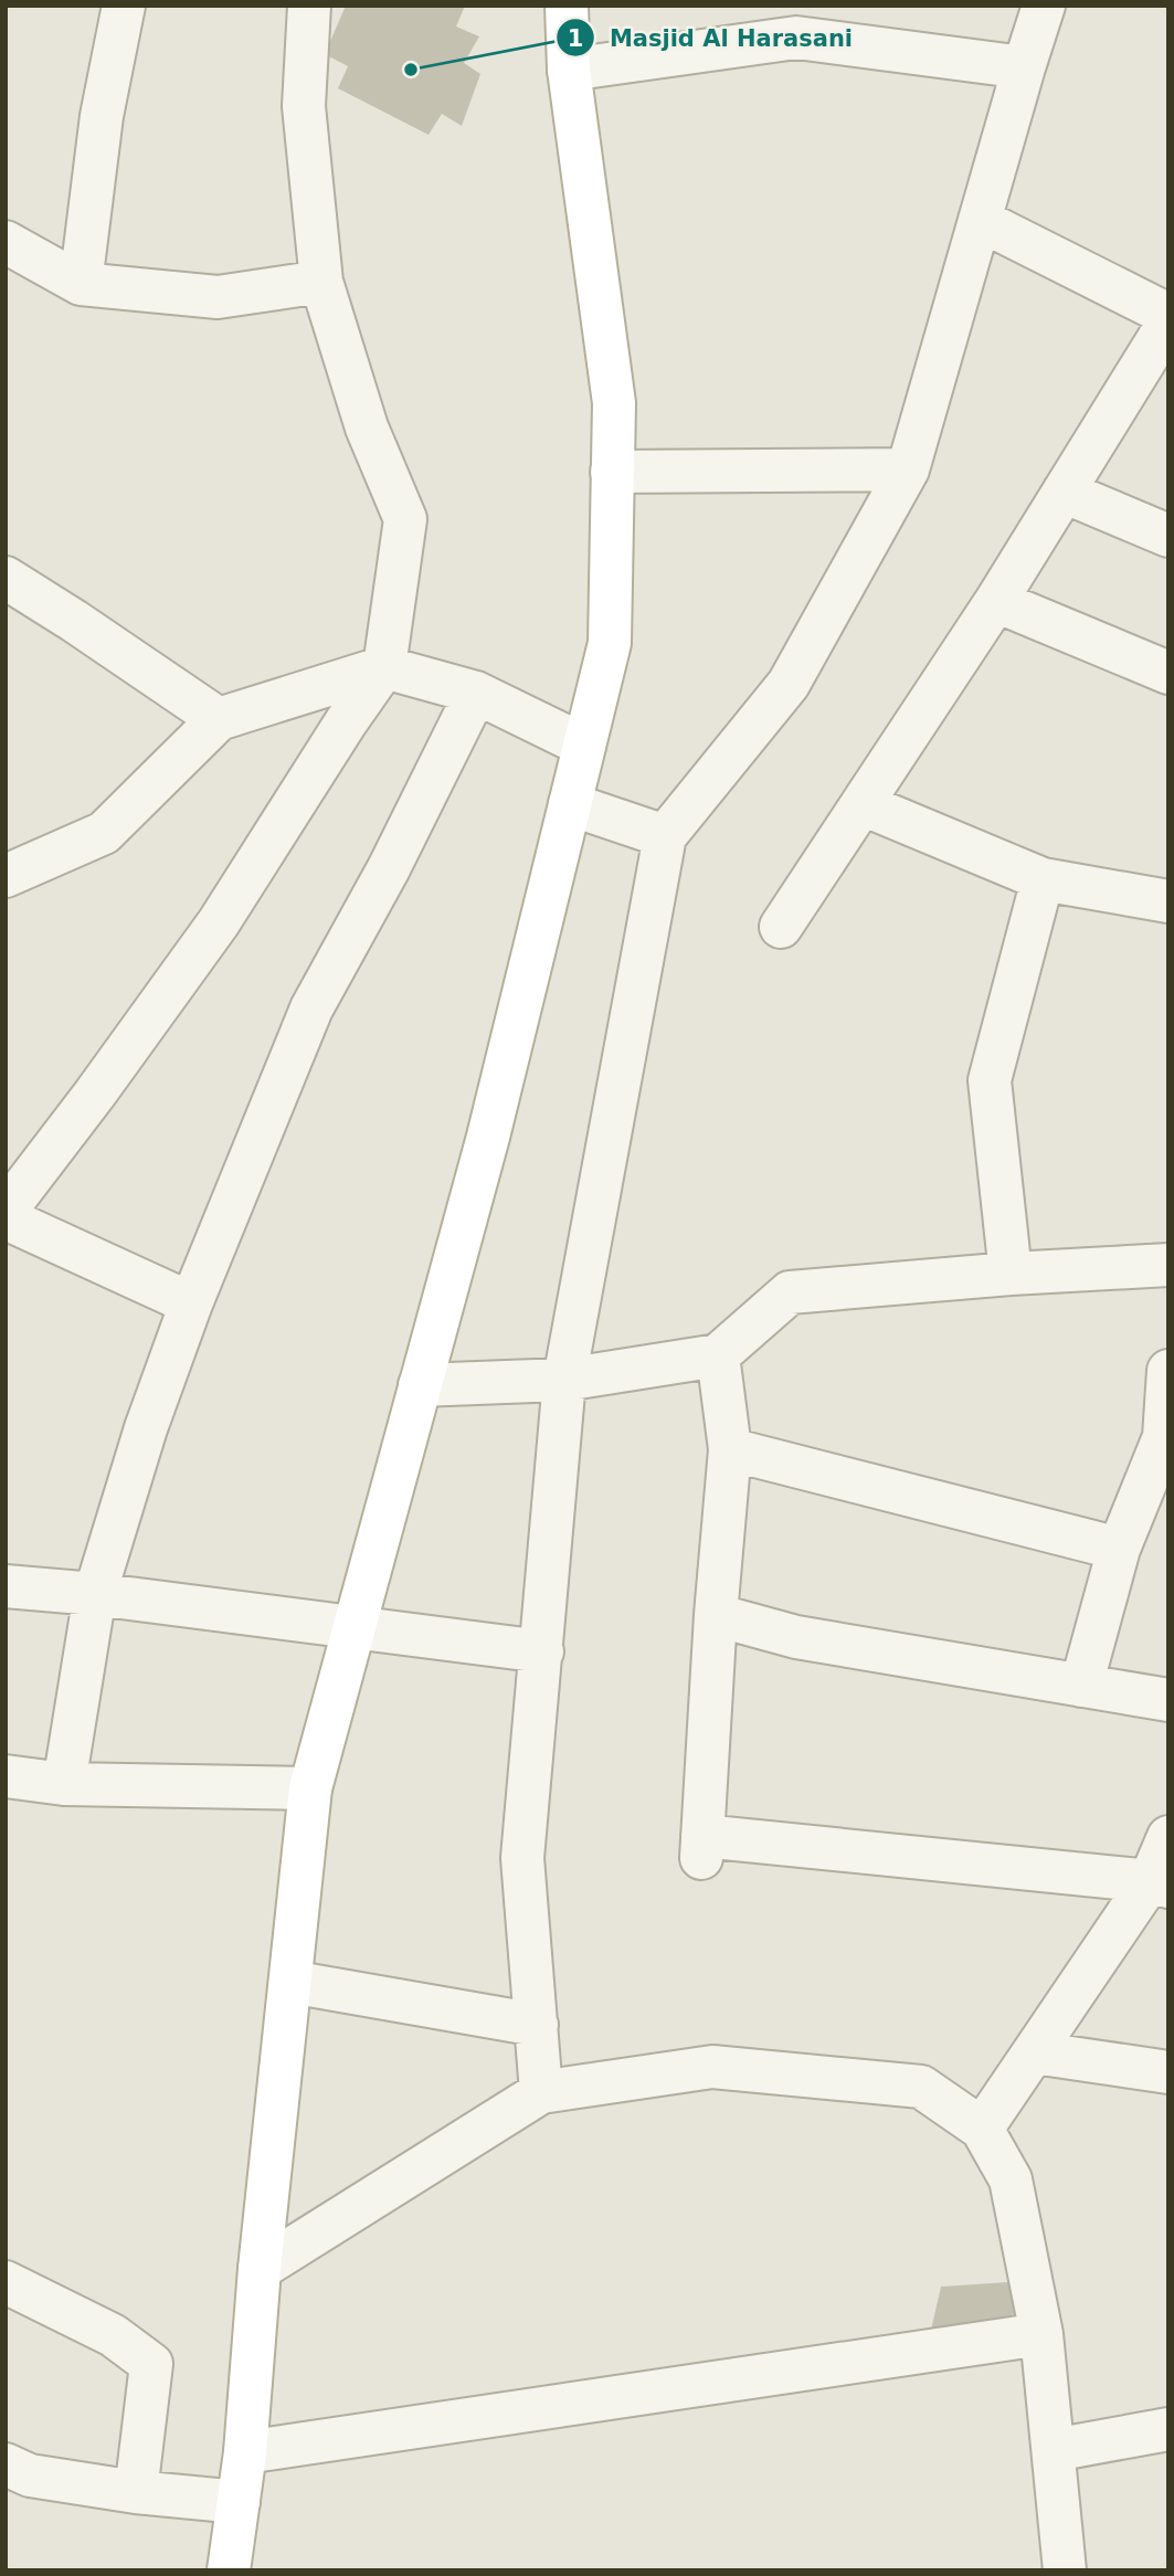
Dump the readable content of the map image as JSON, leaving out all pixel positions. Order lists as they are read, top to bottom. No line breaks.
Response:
{"places":["Masjid Al Harasani"]}
